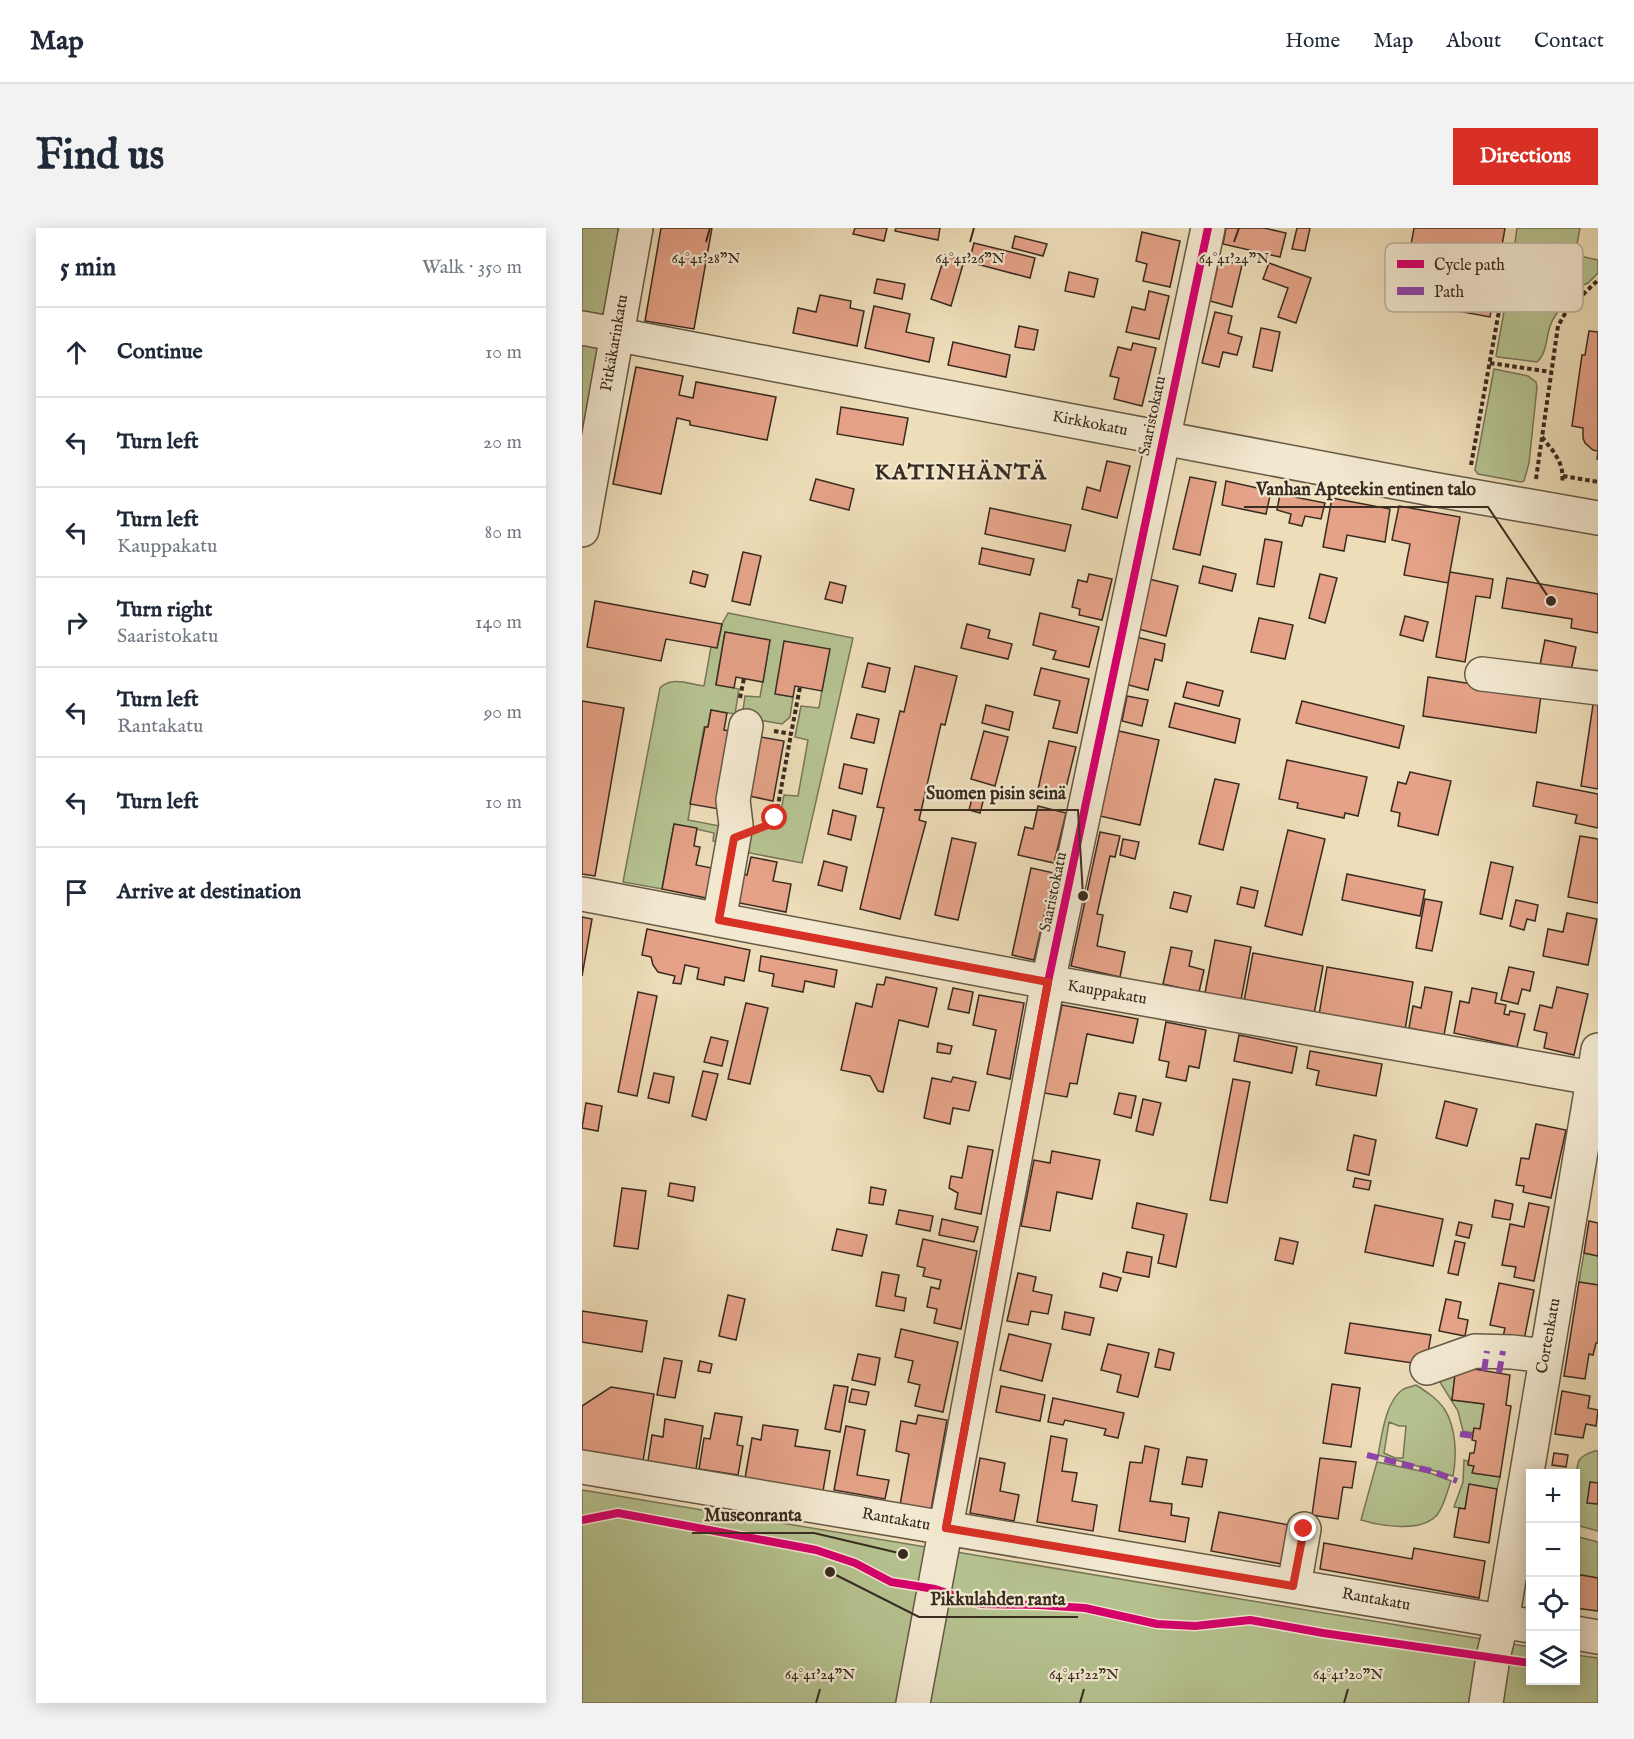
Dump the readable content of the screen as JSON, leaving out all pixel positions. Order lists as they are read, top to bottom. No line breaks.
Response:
{"streets":{"street":["Pitkäkarinkatu","Saaristokatu","Kirkkokatu","Kauppakatu","Cortenkatu","Rantakatu"]},"crossings":[["Pitkäkarinkatu","Kirkkokatu"],["Saaristokatu","Kirkkokatu"],["Saaristokatu","Kauppakatu"],["Saaristokatu","Rantakatu"],["Kauppakatu","Cortenkatu"],["Cortenkatu","Rantakatu"]],"districts":["KATINHÄNTÄ"],"places":["Vanhan Apteekin entinen talo","Suomen pisin seinä","Museonranta","Pikkulahden ranta"],"legend":["Cycle path","Path"],"page":{"header":"Map","nav":["Home","Map","About","Contact"],"buttons":"Directions","title":"Find us","heading":["5 min","Walk · 350 m"],"list":[["Continue","10 m"],["Turn left","20 m"],["Turn left","Kauppakatu","80 m"],["Turn right","Saaristokatu","140 m"],["Turn left","Rantakatu","90 m"],["Turn left","10 m"],"Arrive at destination"],"map_buttons":["+","−"]},"coordinates":["64°41'28\"N","64°41'26\"N","64°41'24\"N","64°41'22\"N","64°41'20\"N"]}
